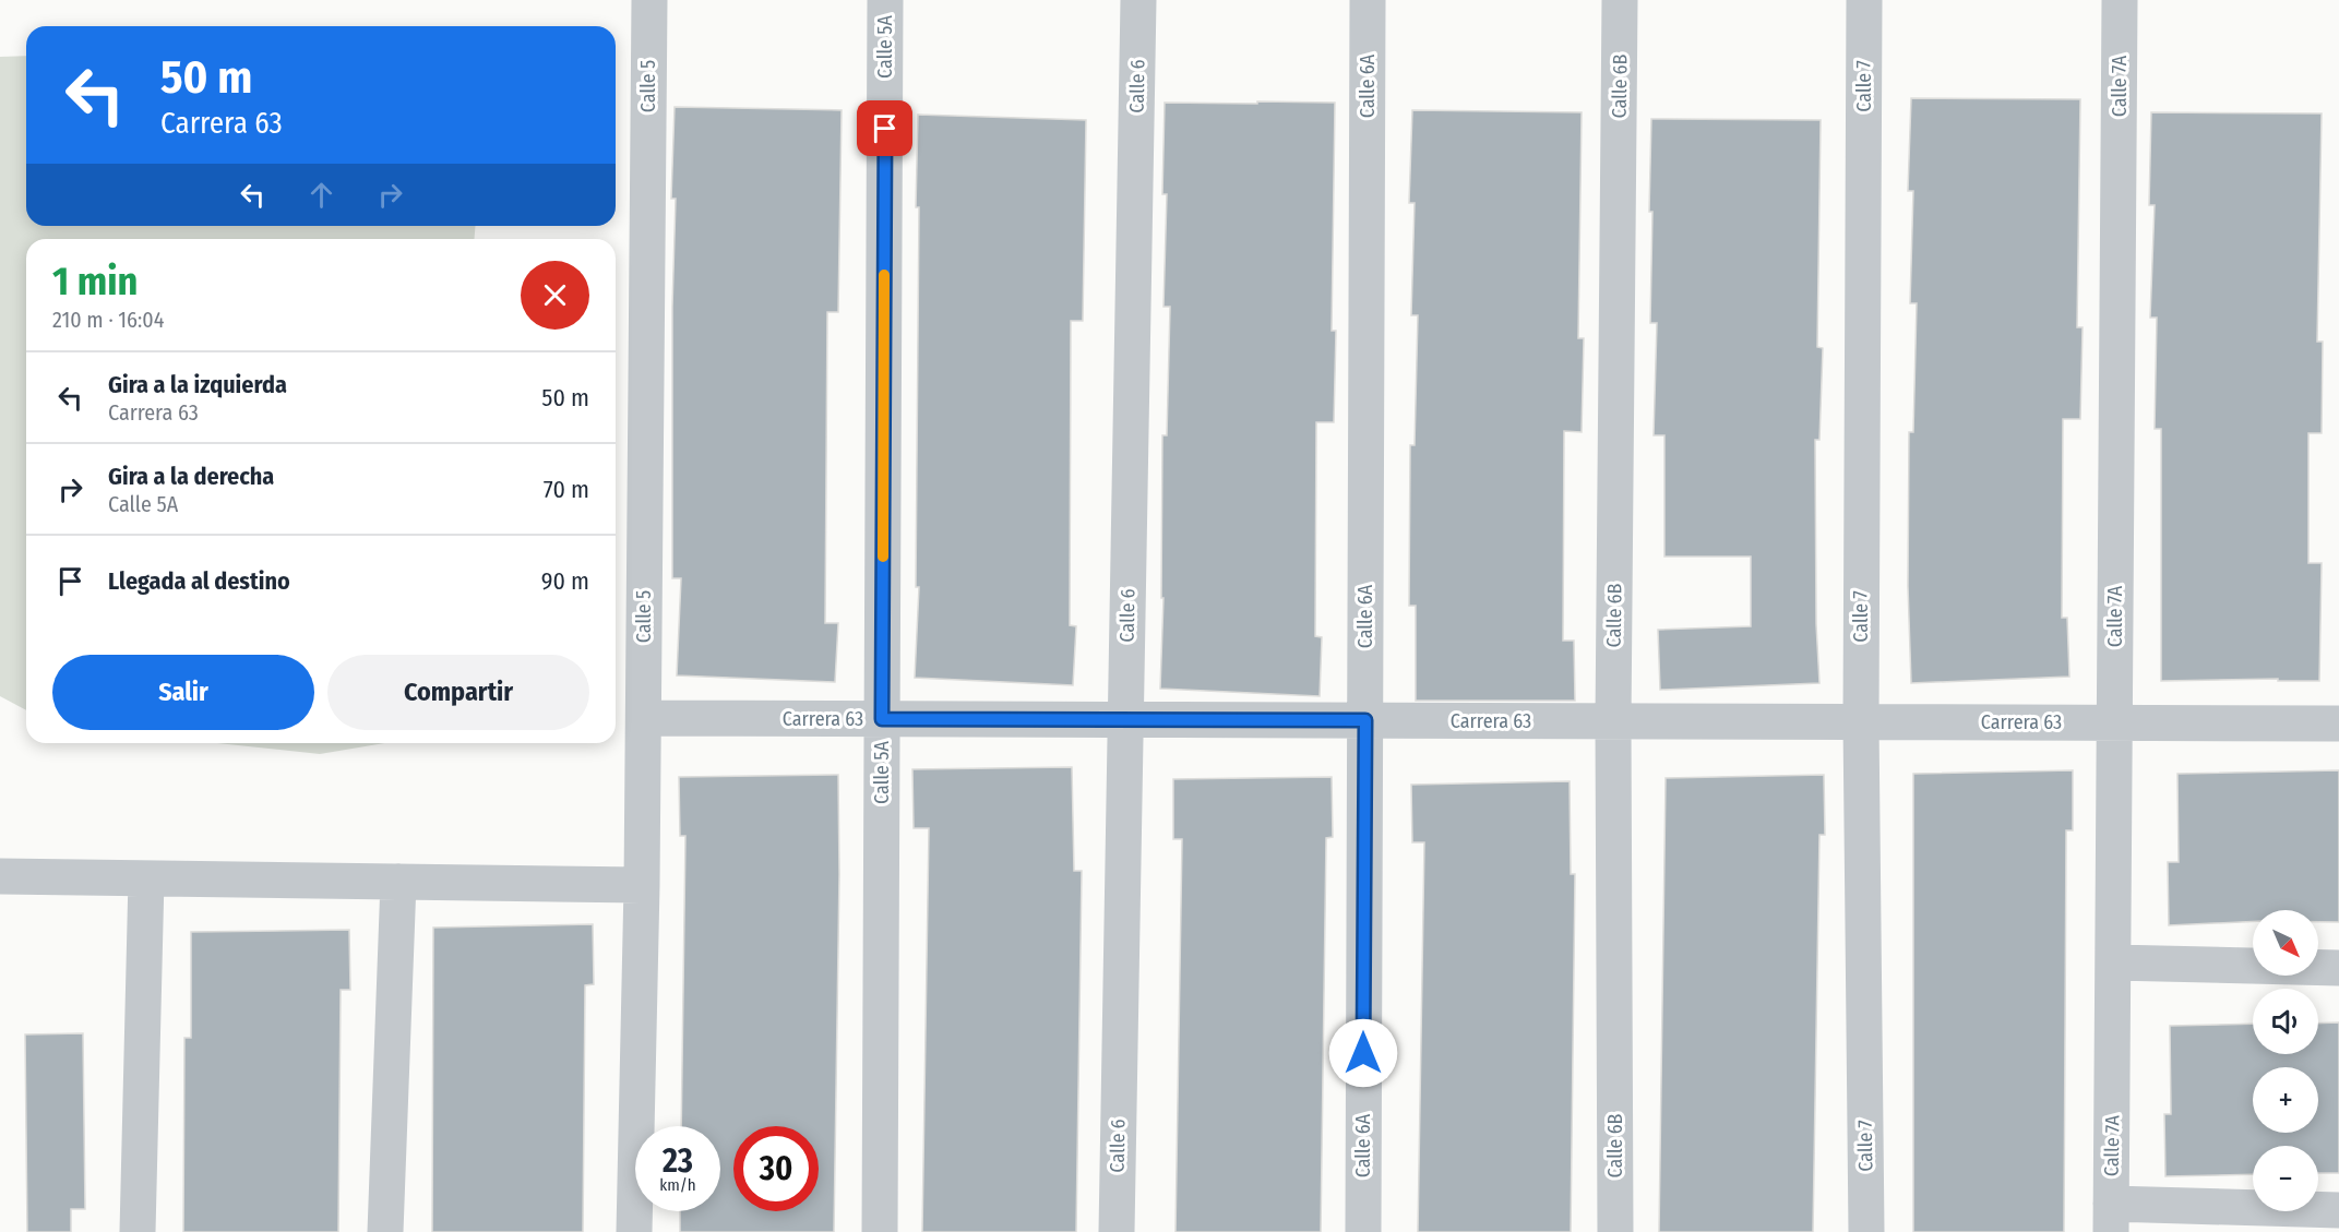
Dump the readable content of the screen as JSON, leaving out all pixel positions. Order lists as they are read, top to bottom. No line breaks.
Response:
{"streets":{"street":["Calle 5A","Calle 5","Calle 6","Calle 6A","Calle 6B","Calle 7","Calle 7A","Carrera 63"]},"crossings":[["Calle 5A","Carrera 63"],["Calle 5","Carrera 63"],["Calle 6","Carrera 63"],["Calle 6A","Carrera 63"],["Calle 6B","Carrera 63"],["Calle 7","Carrera 63"],["Calle 7A","Carrera 63"]],"north":"bottom right","page":{"turn":["50 m","Carrera 63"],"heading":["1 min","210 m · 16:04"],"list":[{"name":"Gira a la izquierda","note":"Carrera 63","value":"50 m"},{"name":"Gira a la derecha","note":"Calle 5A","value":"70 m"},{"name":"Llegada al destino","value":"90 m"}],"buttons":["Salir","Compartir"],"map_buttons":["+","−"],"speed":"23 km/h","limit":"30"}}
